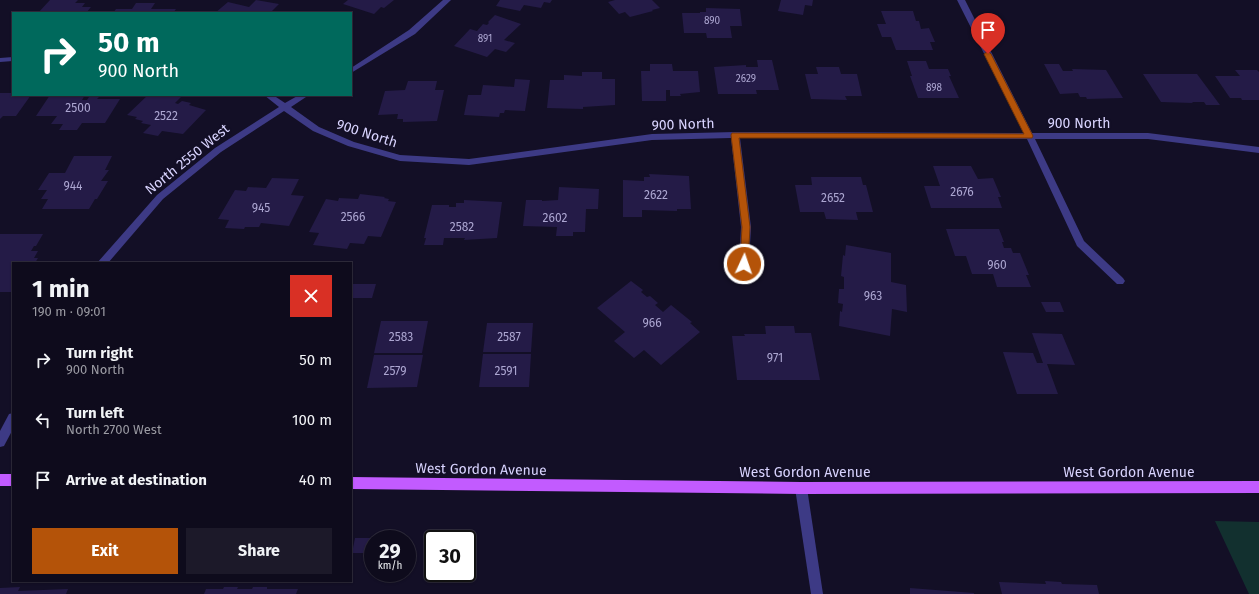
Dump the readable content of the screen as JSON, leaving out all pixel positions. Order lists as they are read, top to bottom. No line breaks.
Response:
{"streets":{"main road":["West Gordon Avenue"],"street":["900 North","North 2550 West"]},"crossings":[["900 North","North 2550 West"]],"house_numbers":["890","891","2629","898","2500","2522","944","2676","2622","2652","945","2566","2602","2582","960","963","966","2583","2587","971","2579","2591"],"page":{"turn":["50 m","900 North"],"heading":["1 min","190 m · 09:01"],"list":[{"name":"Turn right","note":"900 North","value":"50 m"},{"name":"Turn left","note":"North 2700 West","value":"100 m"},{"name":"Arrive at destination","value":"40 m"}],"buttons":["Exit","Share"],"speed":"29 km/h","limit":"30"}}
